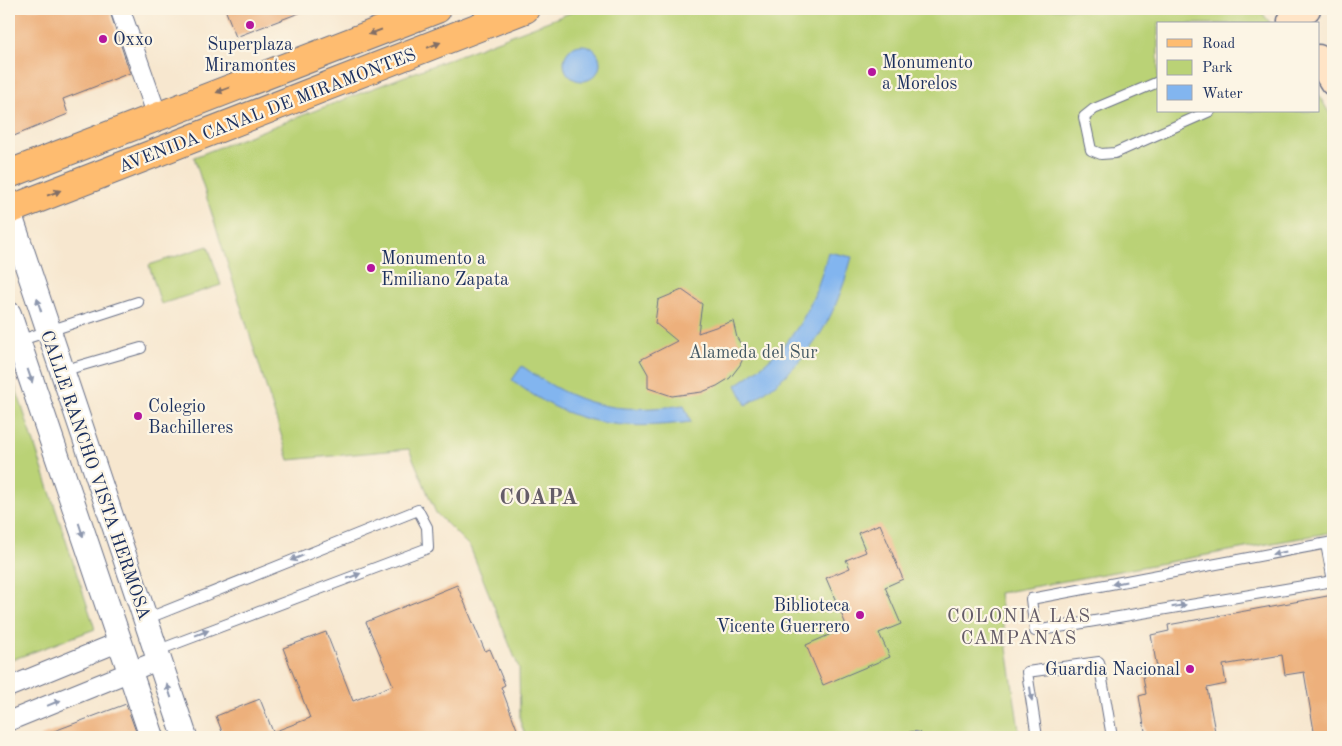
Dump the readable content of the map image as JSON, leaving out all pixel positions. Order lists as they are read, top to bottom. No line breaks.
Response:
{"streets":{"main road":["AVENIDA CANAL DE MIRAMONTES"],"street":["CALLE RANCHO VISTA HERMOSA"]},"crossings":[["AVENIDA CANAL DE MIRAMONTES","CALLE RANCHO VISTA HERMOSA"]],"districts":["COAPA","COLONIA LAS CAMPANAS"],"parks":["Alameda del Sur"],"places":["Superplaza Miramontes","Oxxo","Monumento a Morelos","Monumento a Emiliano Zapata","Colegio Bachilleres","Biblioteca Vicente Guerrero","Guardia Nacional"],"legend":["Road","Park","Water"]}
